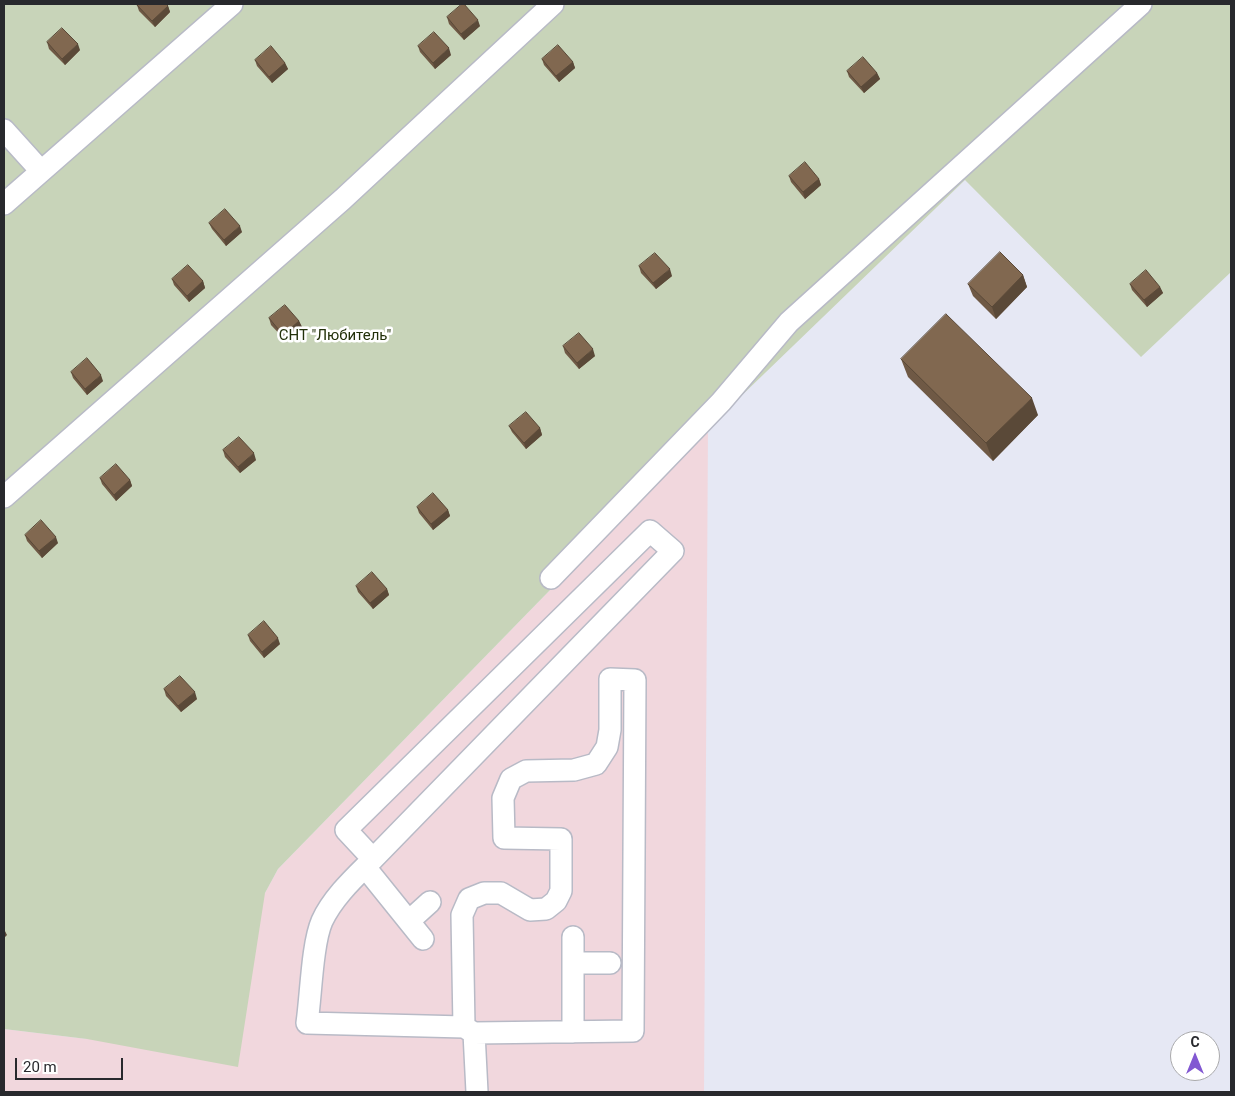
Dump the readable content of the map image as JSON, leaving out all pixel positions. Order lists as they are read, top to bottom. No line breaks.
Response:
{"parks":["СНТ \"Любитель\""],"scale_bar":"20 m","north":"top"}
